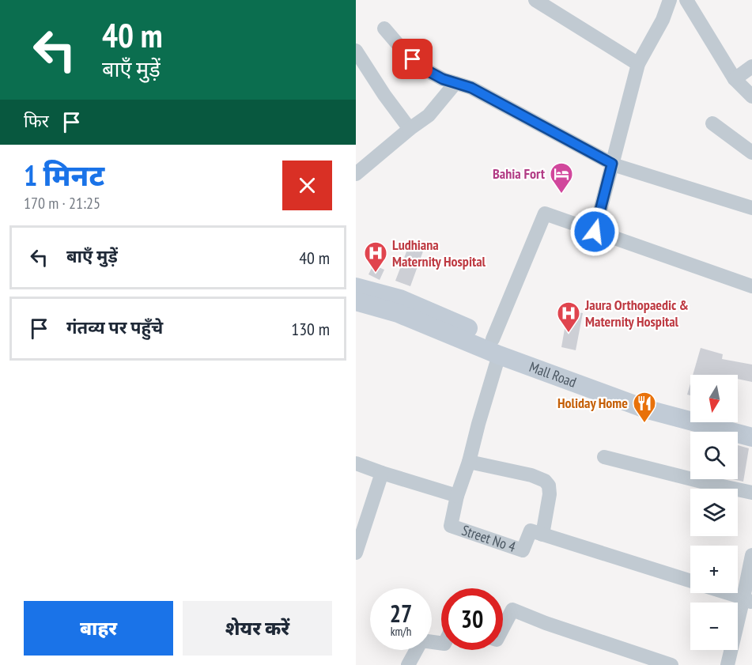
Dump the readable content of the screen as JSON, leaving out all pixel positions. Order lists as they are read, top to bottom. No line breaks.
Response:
{"streets":{"main road":["Mall Road"],"street":["Street No 4"]},"places":{"hotel":["Bahia Fort"],"hospital":["Ludhiana Maternity Hospital","Jaura Orthopaedic & Maternity Hospital"],"restaurant":["Holiday Home"]},"north":"bottom","page":{"turn":["40 m","बाएँ मुड़ें"],"then":"फिर","heading":["1 मिनट","170 m · 21:25"],"list":[{"name":"बाएँ मुड़ें","value":"40 m"},{"name":"गंतव्य पर पहुँचे","value":"130 m"}],"map_buttons":["+","−"],"speed":"27 km/h","limit":"30","buttons":["बाहर","शेयर करें"]}}
